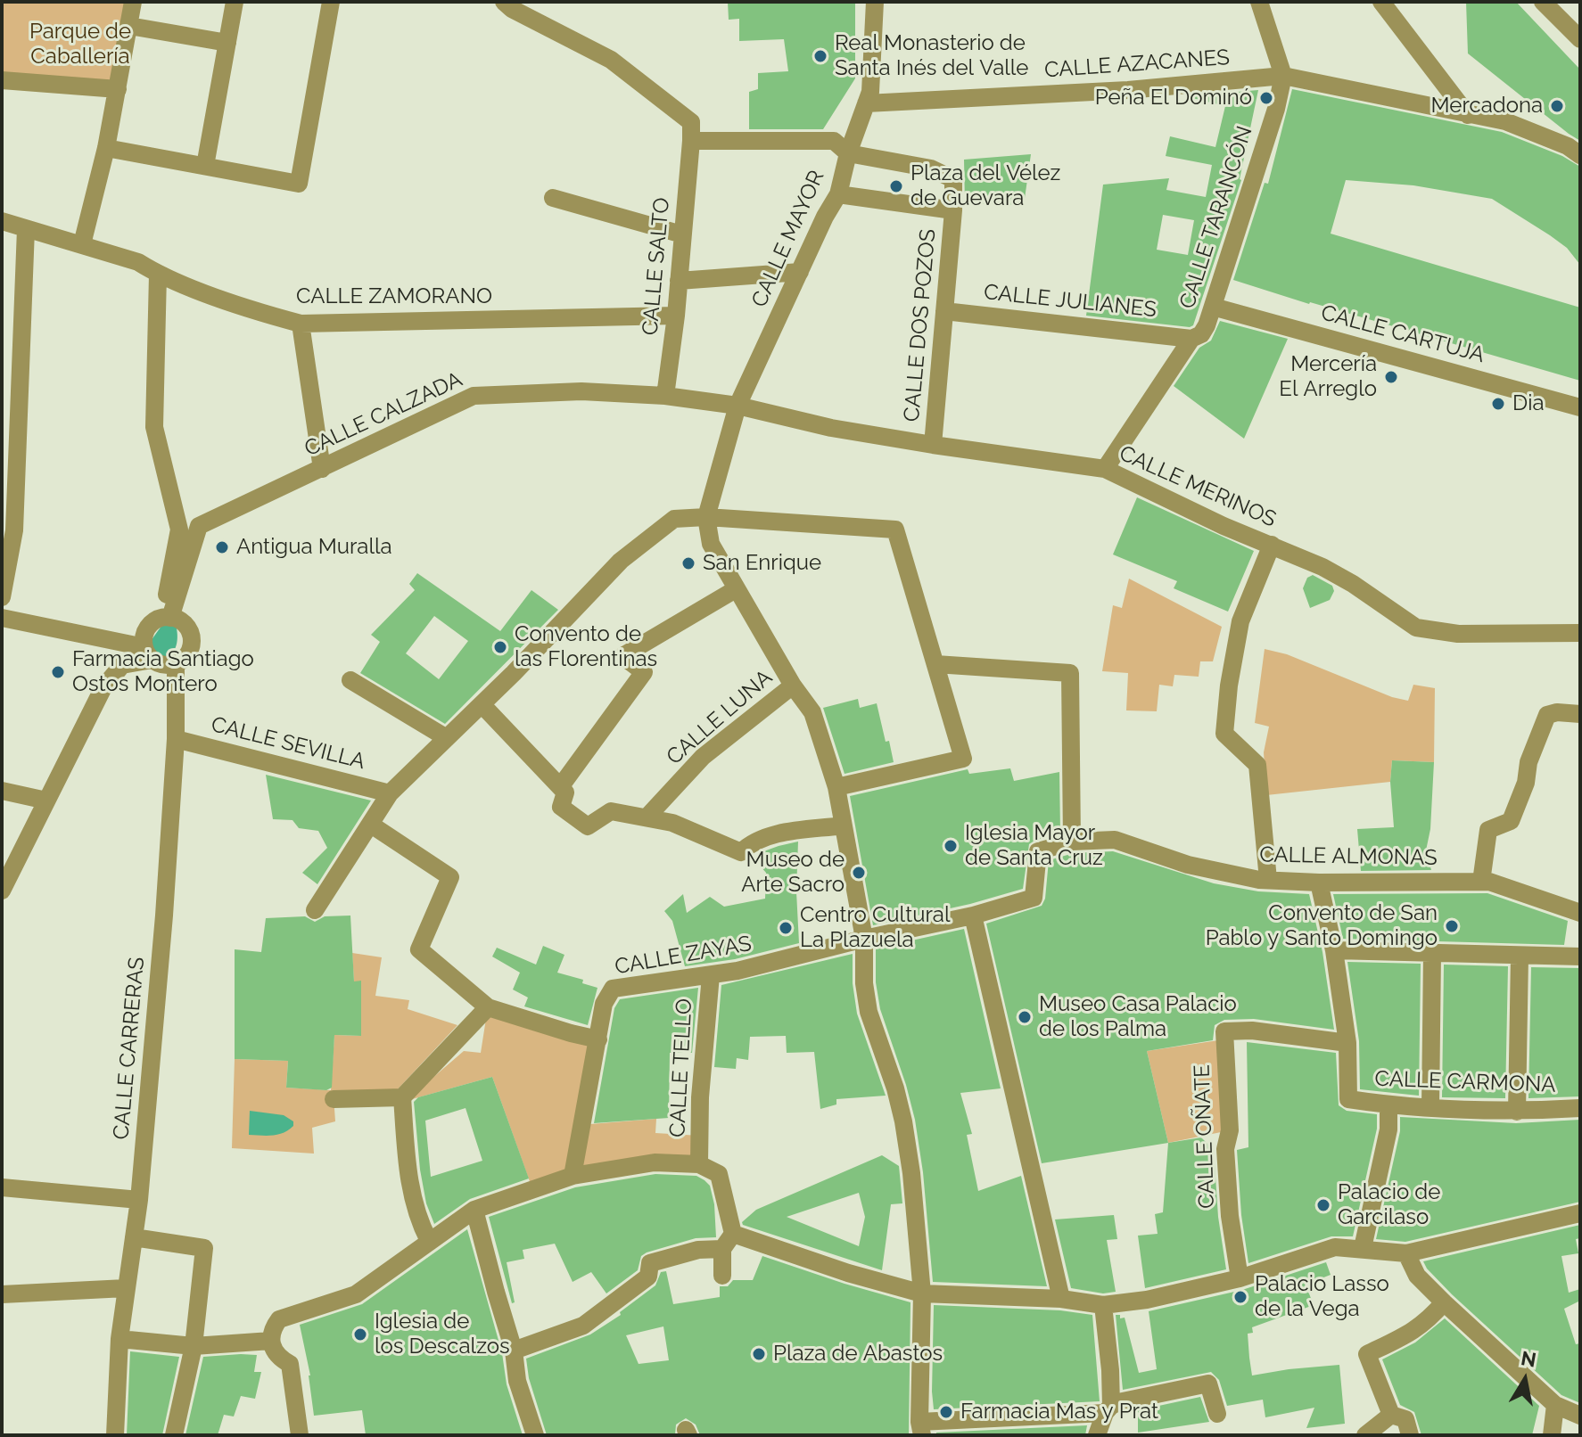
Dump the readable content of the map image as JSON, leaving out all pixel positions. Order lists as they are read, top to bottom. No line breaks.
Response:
{"streets":{"street":["CALLE AZACANES","CALLE TARANCÓN","CALLE MAYOR","CALLE SALTO","CALLE ZAMORANO","CALLE JULIANES","CALLE DOS POZOS","CALLE CARTUJA","CALLE CALZADA","CALLE MERINOS","CALLE LUNA","CALLE SEVILLA","CALLE ALMONAS","CALLE ZAYAS","CALLE CARRERAS","CALLE TELLO","CALLE CARMONA","CALLE OÑATE"]},"crossings":[["CALLE AZACANES","CALLE TARANCÓN"],["CALLE AZACANES","CALLE MAYOR"],["CALLE TARANCÓN","CALLE JULIANES"],["CALLE TARANCÓN","CALLE CARTUJA"],["CALLE TARANCÓN","CALLE MERINOS"],["CALLE MAYOR","CALLE DOS POZOS"],["CALLE MAYOR","CALLE CALZADA"],["CALLE MAYOR","CALLE MERINOS"],["CALLE SALTO","CALLE ZAMORANO"],["CALLE SALTO","CALLE CALZADA"],["CALLE JULIANES","CALLE DOS POZOS"],["CALLE DOS POZOS","CALLE MERINOS"],["CALLE CALZADA","CALLE MERINOS"],["CALLE CALZADA","CALLE CARRERAS"],["CALLE SEVILLA","CALLE CARRERAS"],["CALLE ALMONAS","CALLE ZAYAS"],["CALLE ZAYAS","CALLE TELLO"],["CALLE CARMONA","CALLE OÑATE"]],"parks":["Parque de Caballería"],"places":["Real Monasterio de Santa Inés del Valle","Peña El Dominó","Mercadona","Plaza del Vélez de Guevara","Mercería El Arreglo","Dia","Antigua Muralla","San Enrique","Convento de las Florentinas","Farmacia Santiago Ostos Montero","Iglesia Mayor de Santa Cruz","Museo de Arte Sacro","Convento de San Pablo y Santo Domingo","Centro Cultural La Plazuela","Museo Casa Palacio de los Palma","Palacio de Garcilaso","Palacio Lasso de la Vega","Iglesia de los Descalzos","Plaza de Abastos","Farmacia Mas y Prat"],"north":"top"}
